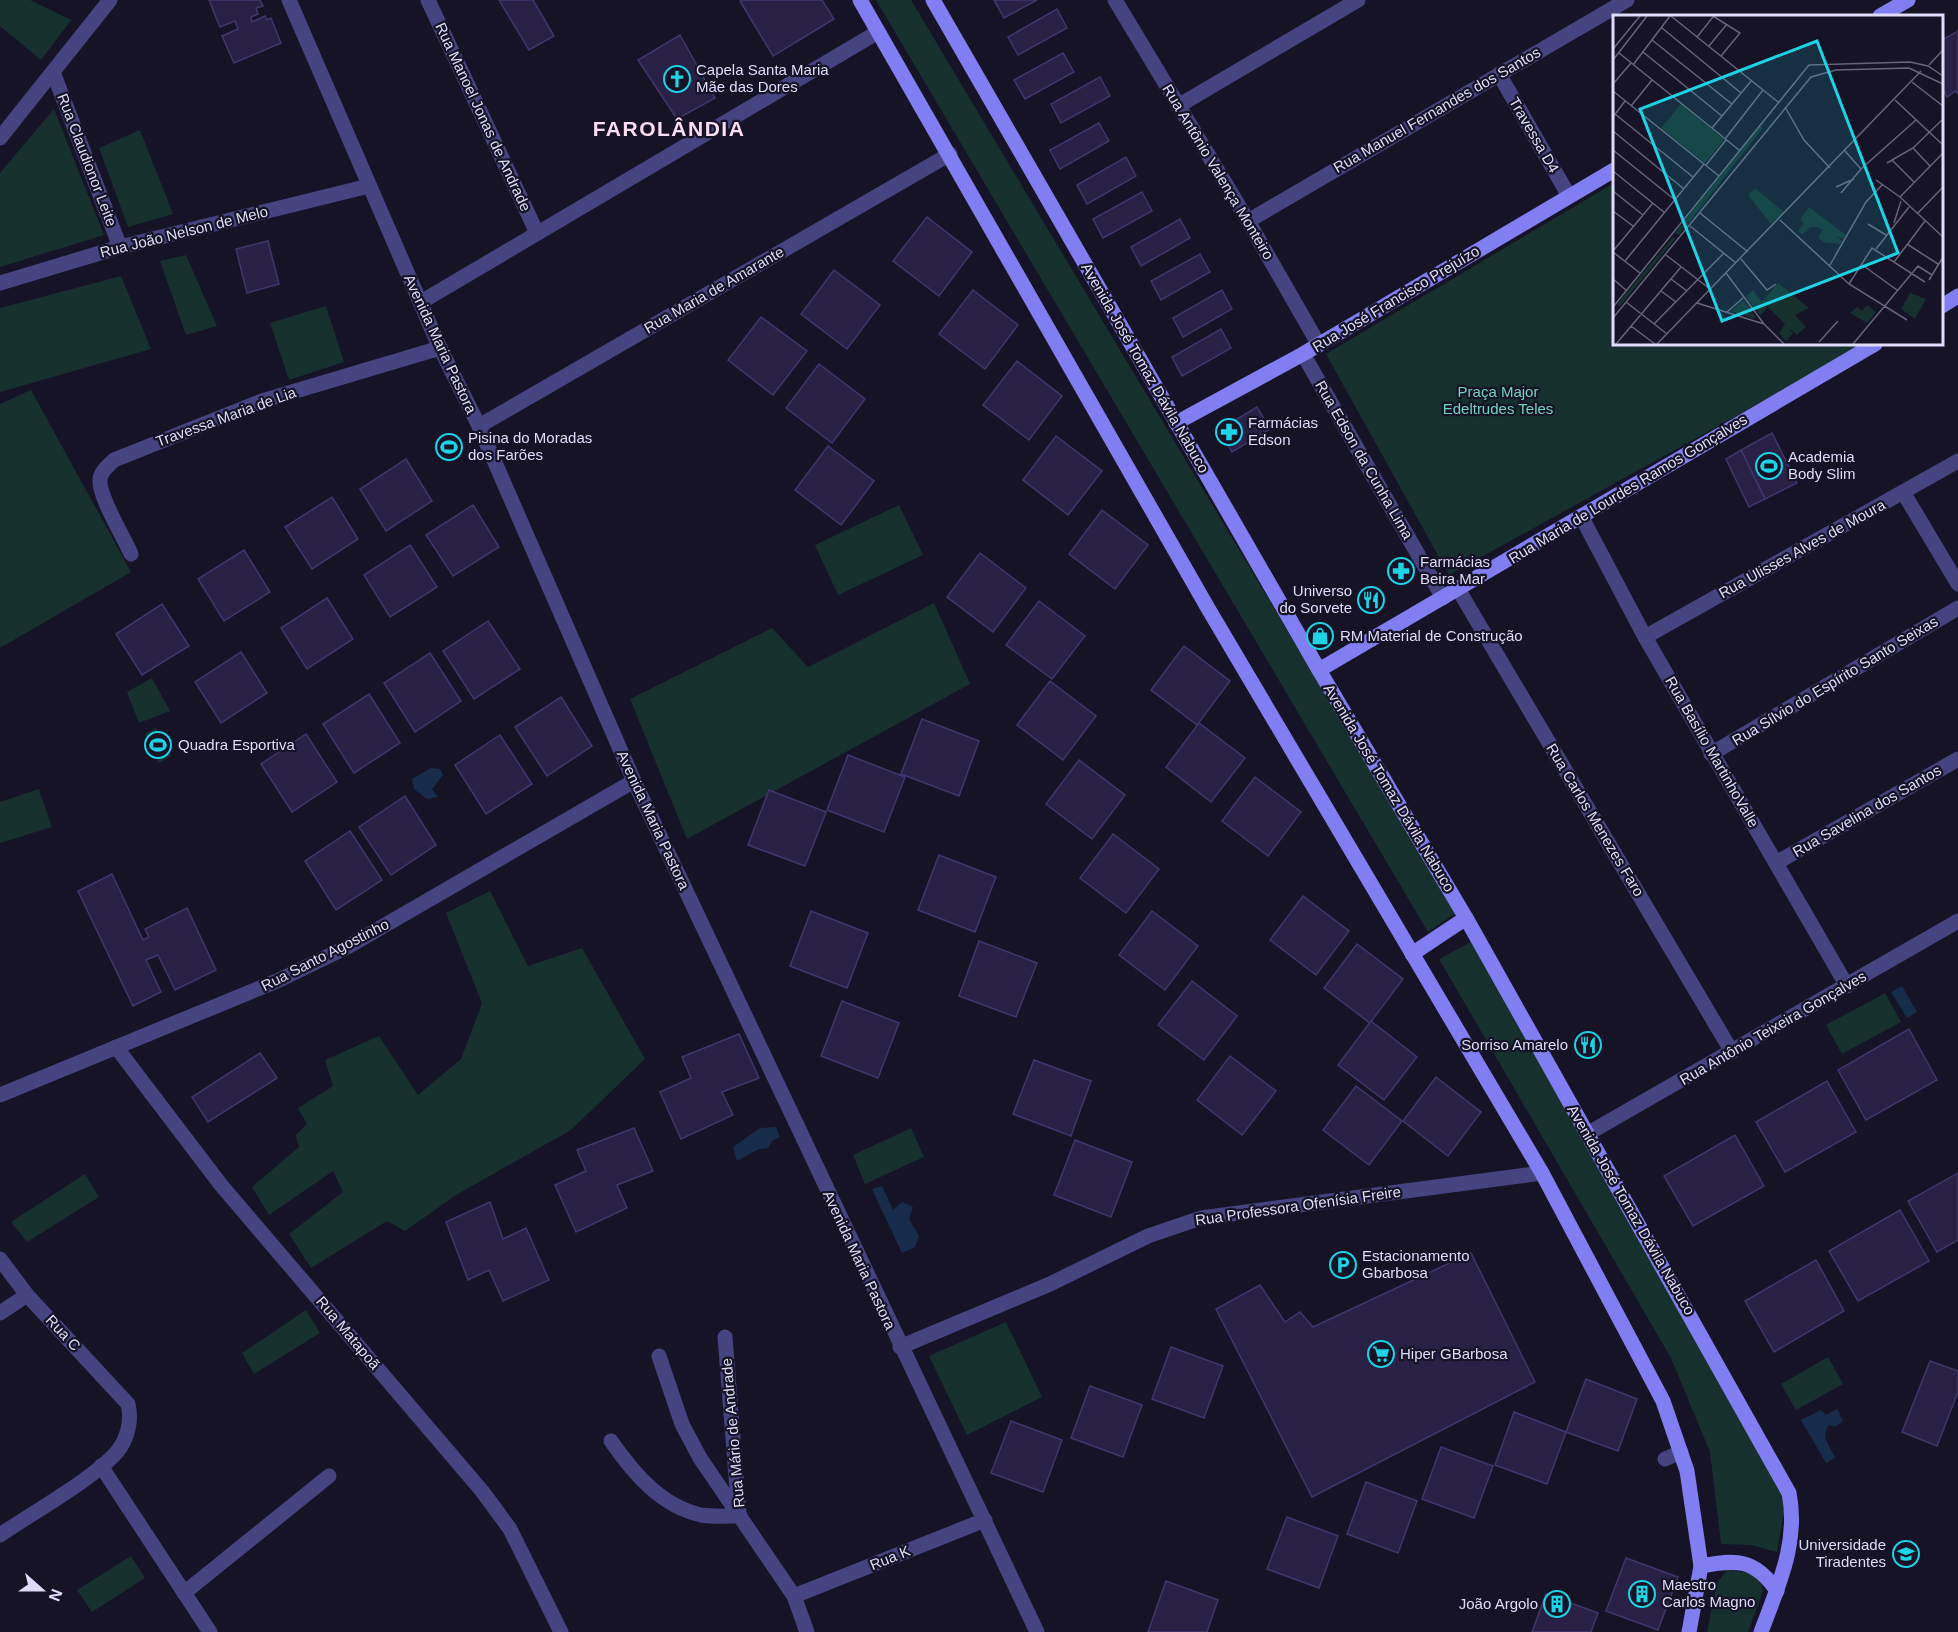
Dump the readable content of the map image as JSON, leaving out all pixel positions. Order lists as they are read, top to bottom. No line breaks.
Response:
{"streets":{"main road":["Rua José Francisco Prejuízo","Avenida José Tomaz Dávila Nabuco","Rua Maria de Lourdes Ramos Gonçalves"],"street":["Rua Manuel Fernandes dos Santos","Rua Manoel Jonas de Andrade","Travessa D4","Rua Claudionor Leite","Rua Antônio Valença Monteiro","Rua João Nelson de Melo","Rua Maria de Amarante","Avenida Maria Pastora","Travessa Maria de Lia","Rua Edson da Cunha Lima","Rua Ulisses Alves de Moura","Rua Sílvio do Espírito Santo Seixas","Rua Basílio MartinhoValle","Rua Savelina dos Santos","Rua Carlos Menezes Faro","Rua Santo Agostinho","Rua Antônio Teixeira Gonçalves","Rua Professora Ofenísia Freire","Rua C","Rua Matapoã","Rua Mário de Andrade","Rua K"]},"crossings":[["Rua Manuel Fernandes dos Santos","Travessa D4"],["Rua Manuel Fernandes dos Santos","Rua Antônio Valença Monteiro"],["Travessa D4","Rua José Francisco Prejuízo"],["Rua Claudionor Leite","Rua João Nelson de Melo"],["Rua Antônio Valença Monteiro","Rua José Francisco Prejuízo"],["Rua João Nelson de Melo","Avenida Maria Pastora"],["Rua Maria de Amarante","Avenida Maria Pastora"],["Rua José Francisco Prejuízo","Avenida José Tomaz Dávila Nabuco"],["Rua José Francisco Prejuízo","Rua Edson da Cunha Lima"],["Avenida Maria Pastora","Travessa Maria de Lia"],["Avenida Maria Pastora","Rua Santo Agostinho"],["Avenida Maria Pastora","Rua Professora Ofenísia Freire"],["Avenida Maria Pastora","Rua K"],["Avenida José Tomaz Dávila Nabuco","Rua Maria de Lourdes Ramos Gonçalves"],["Avenida José Tomaz Dávila Nabuco","Rua Antônio Teixeira Gonçalves"],["Rua Edson da Cunha Lima","Rua Maria de Lourdes Ramos Gonçalves"],["Rua Maria de Lourdes Ramos Gonçalves","Rua Basílio MartinhoValle"],["Rua Maria de Lourdes Ramos Gonçalves","Rua Carlos Menezes Faro"],["Rua Ulisses Alves de Moura","Rua Basílio MartinhoValle"],["Rua Sílvio do Espírito Santo Seixas","Rua Basílio MartinhoValle"],["Rua Basílio MartinhoValle","Rua Savelina dos Santos"],["Rua Basílio MartinhoValle","Rua Antônio Teixeira Gonçalves"],["Rua Carlos Menezes Faro","Rua Antônio Teixeira Gonçalves"],["Rua Santo Agostinho","Rua Matapoã"]],"districts":["FAROLÂNDIA"],"parks":["Praça Major Edeltrudes Teles"],"places":{"church":["Capela Santa Maria Mãe das Dores"],"pharmacy":["Farmácias Edson","Farmácias Beira Mar"],"sports":["Pisina do Moradas dos Farões","Academia Body Slim","Quadra Esportiva"],"restaurant":["Universo do Sorvete","Sorriso Amarelo"],"shop":["RM Material de Construção"],"parking":["Estacionamento Gbarbosa"],"supermarket":["Hiper GBarbosa"],"school or university":["Universidade Tiradentes"],"building":["Maestro Carlos Magno","João Argolo"]},"north":"right"}
